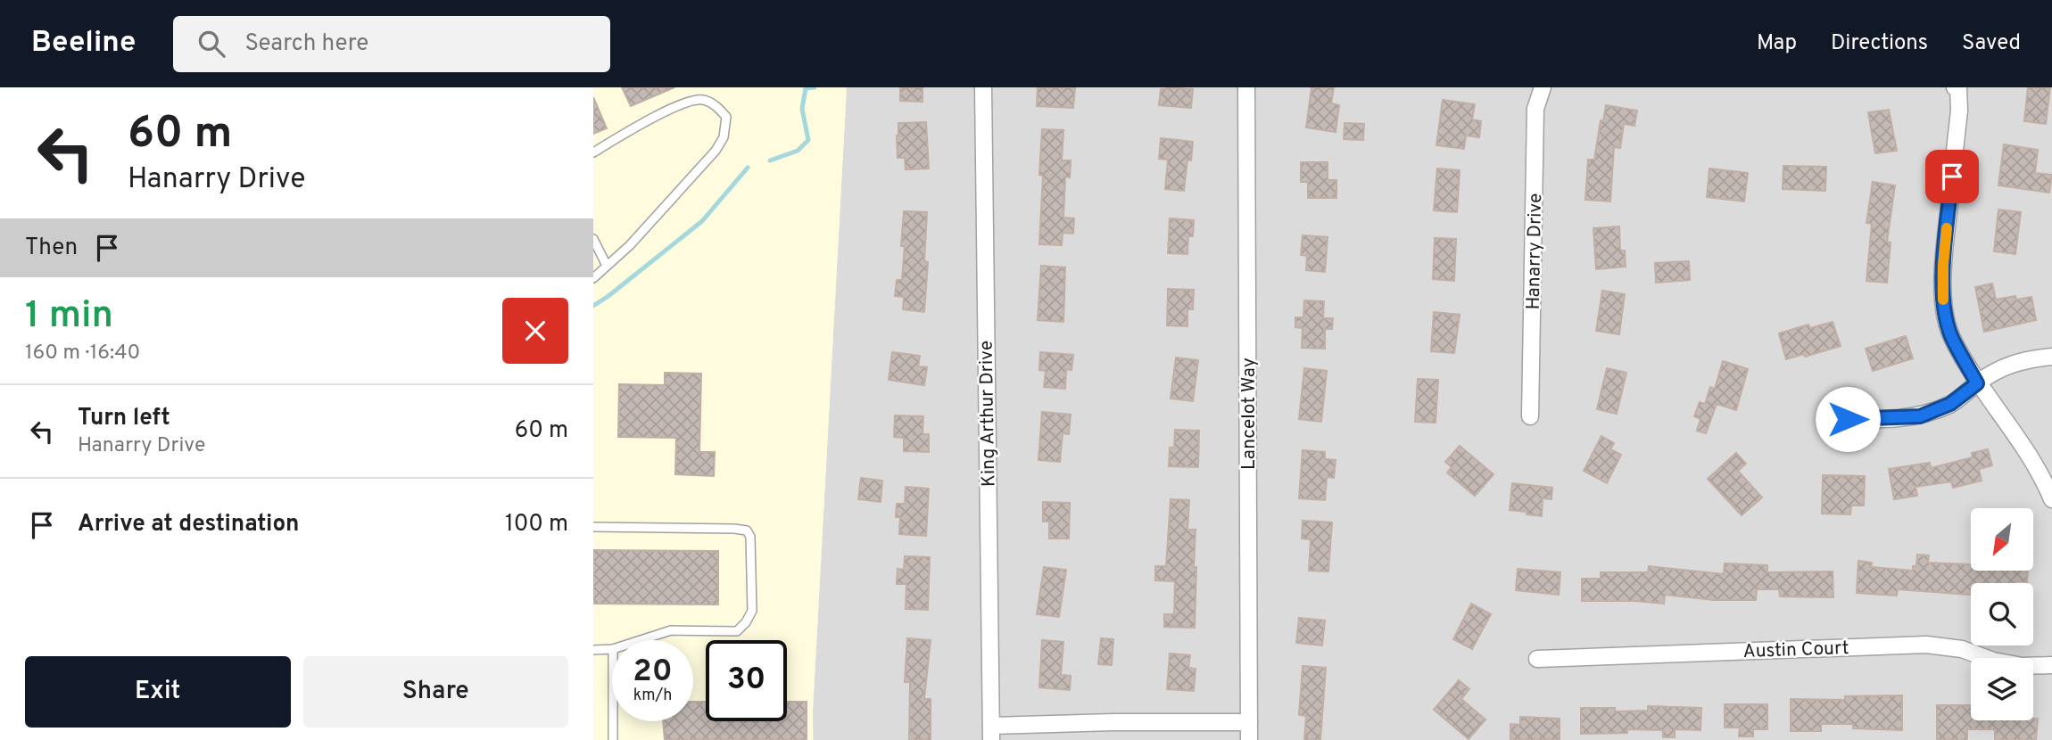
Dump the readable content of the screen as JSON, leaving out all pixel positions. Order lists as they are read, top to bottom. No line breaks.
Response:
{"streets":{"street":["Hanarry Drive","King Arthur Drive","Lancelot Way","Austin Court"]},"north":"bottom left","page":{"header":"Beeline","search":"Search here","nav":["Map","Directions","Saved"],"turn":["60 m","Hanarry Drive"],"then":"Then","heading":["1 min","160 m · 16:40"],"list":[{"name":"Turn left","note":"Hanarry Drive","value":"60 m"},{"name":"Arrive at destination","value":"100 m"}],"speed":"20 km/h","limit":"30","buttons":["Exit","Share"]}}
